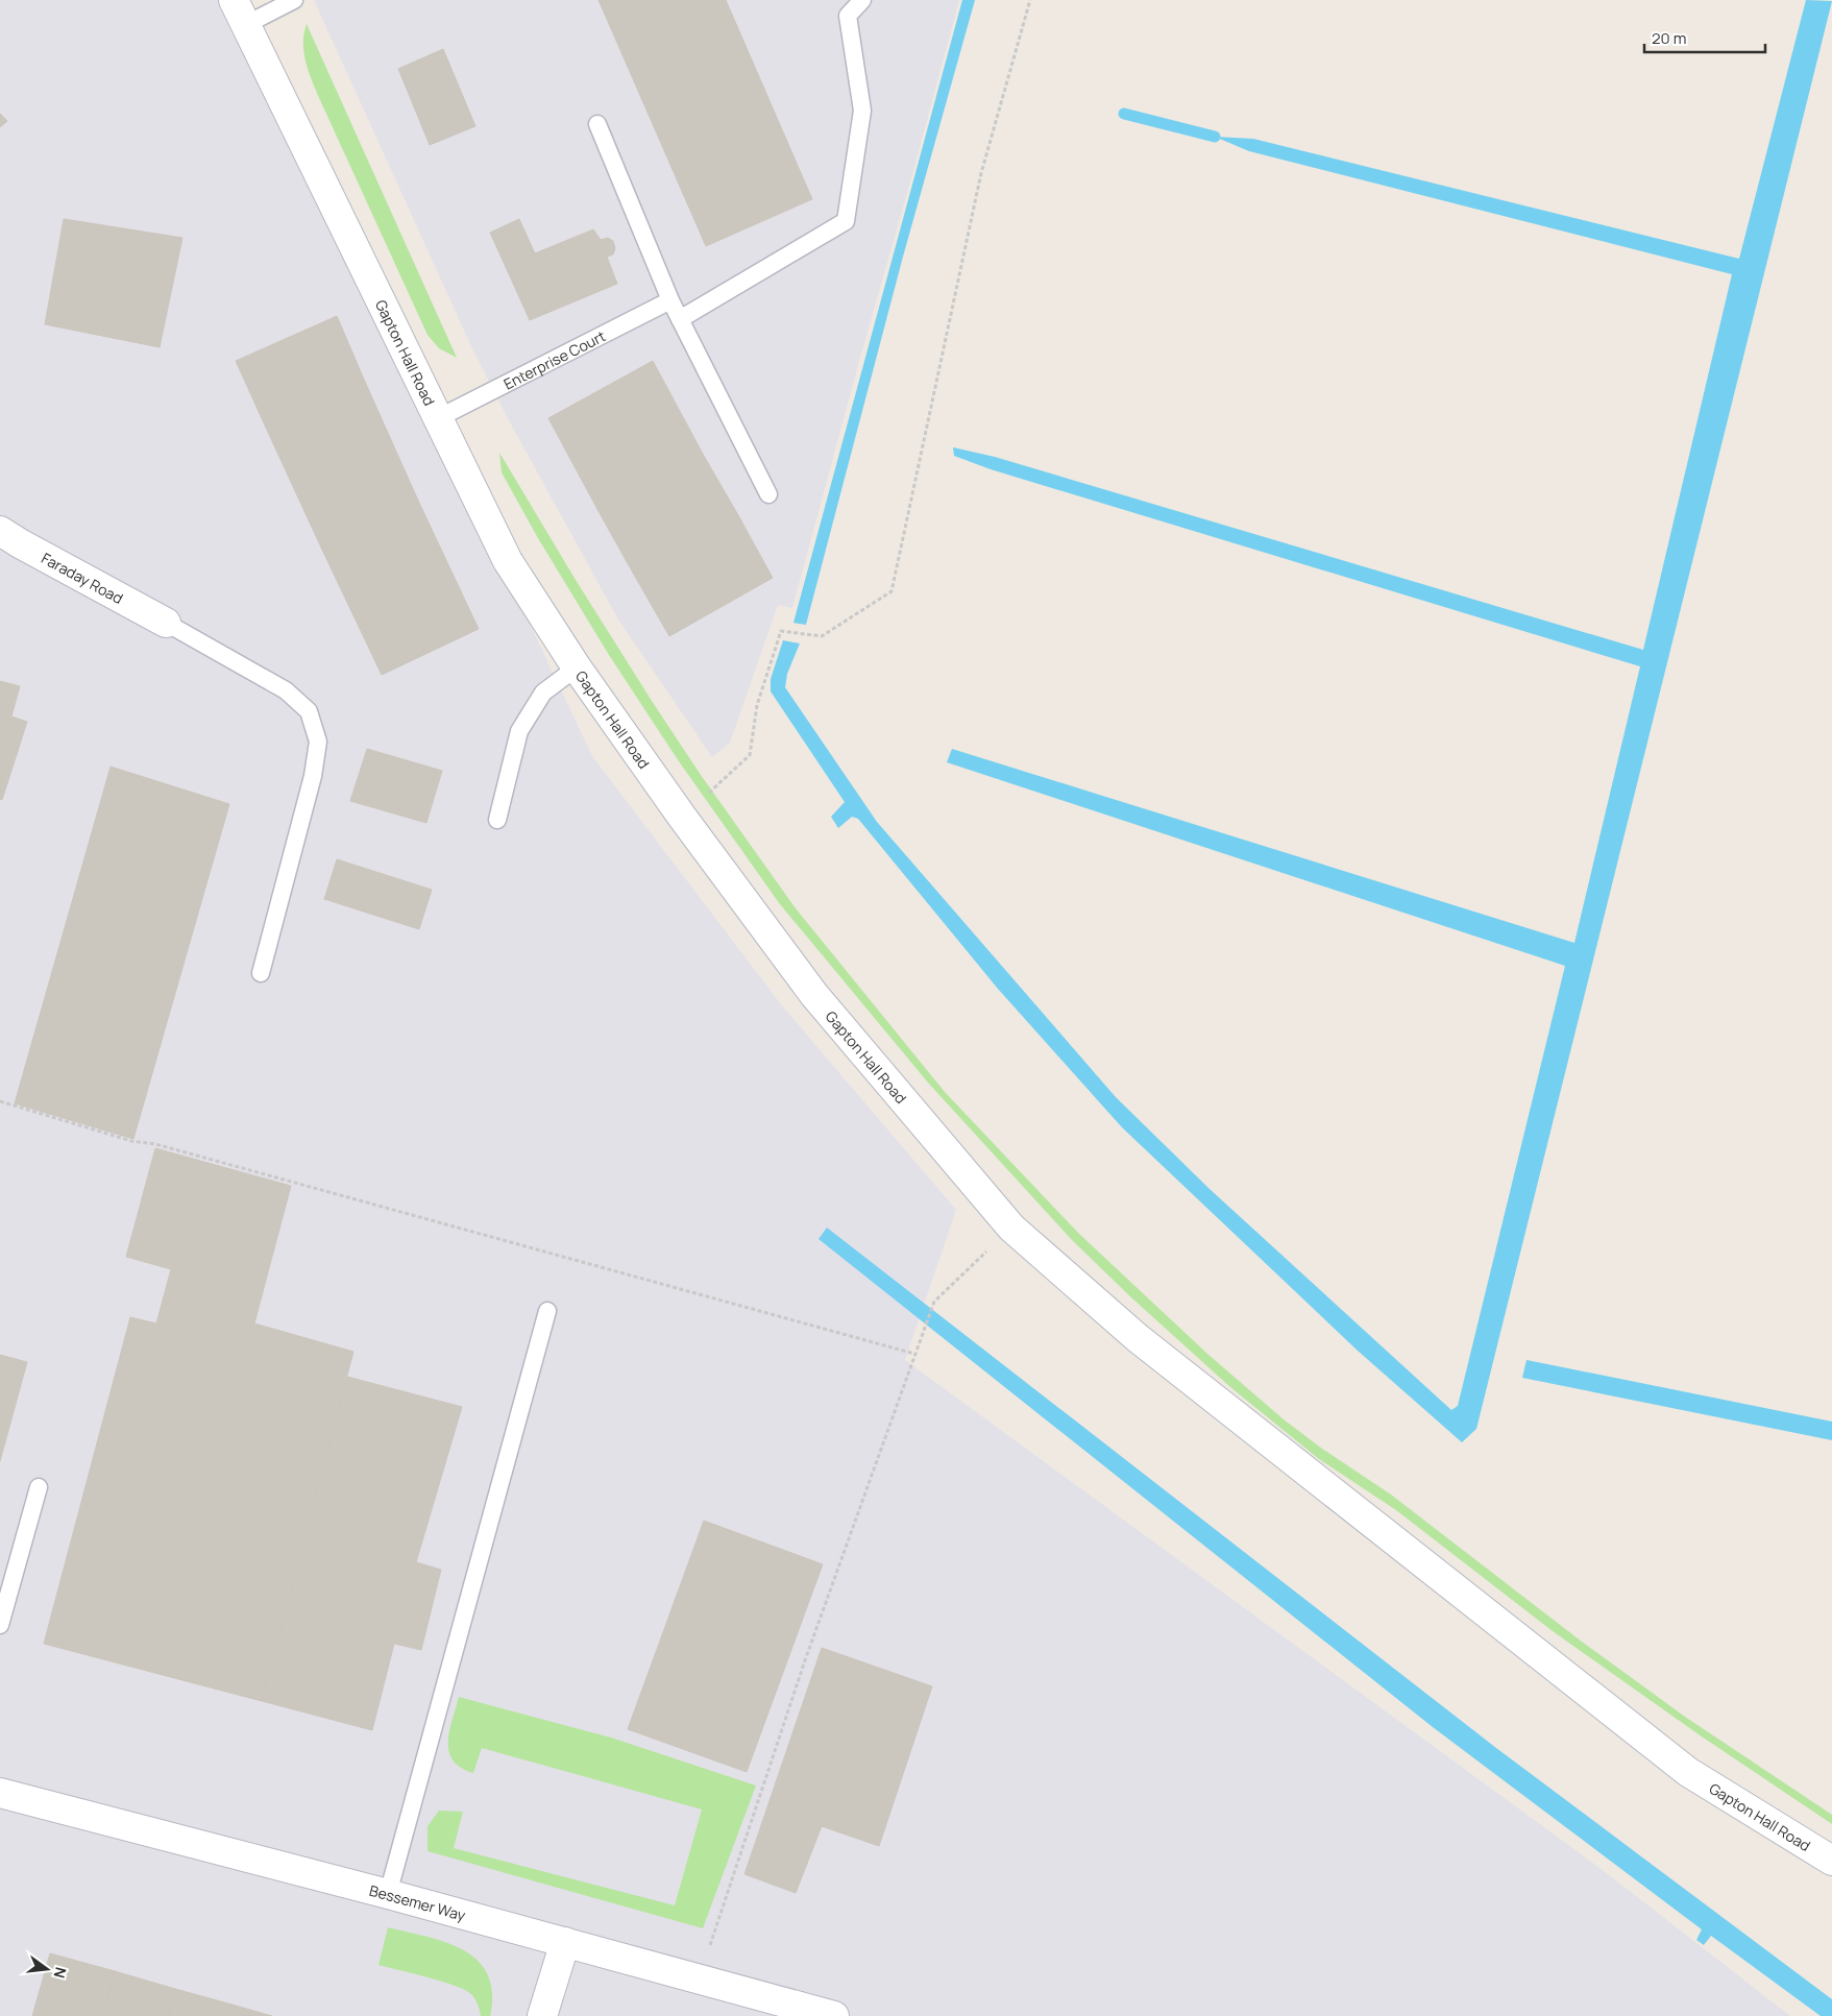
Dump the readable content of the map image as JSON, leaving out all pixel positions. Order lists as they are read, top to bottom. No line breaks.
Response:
{"streets":{"street":["Gapton Hall Road","Faraday Road","Bessemer Way"],"lane":["Enterprise Court"]},"crossings":[["Gapton Hall Road","Enterprise Court"]],"scale_bar":"20 m","north":"right"}
